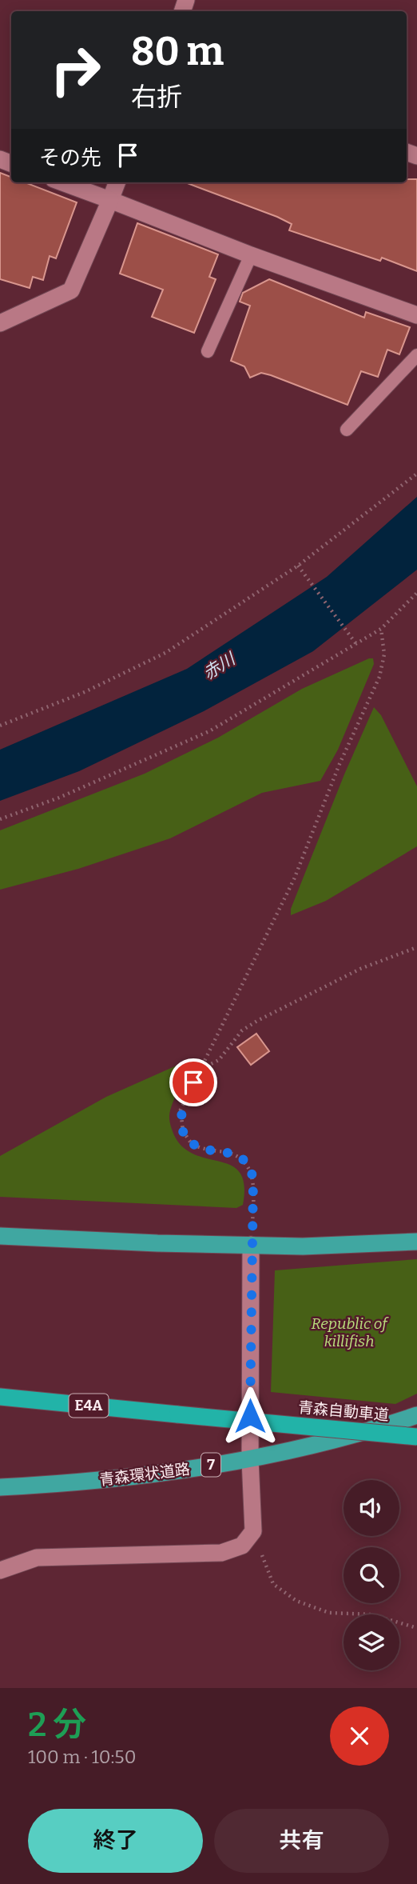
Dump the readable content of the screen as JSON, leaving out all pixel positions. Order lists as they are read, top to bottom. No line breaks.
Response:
{"streets":{"highway":["E4A","青森自動車道","7","青森環状道路"]},"water":["赤川"],"parks":["Republic of killifish"],"page":{"turn":["80 m","右折"],"then":"その先","heading":["2 分","100 m · 10:50"],"buttons":["終了","共有"]}}
